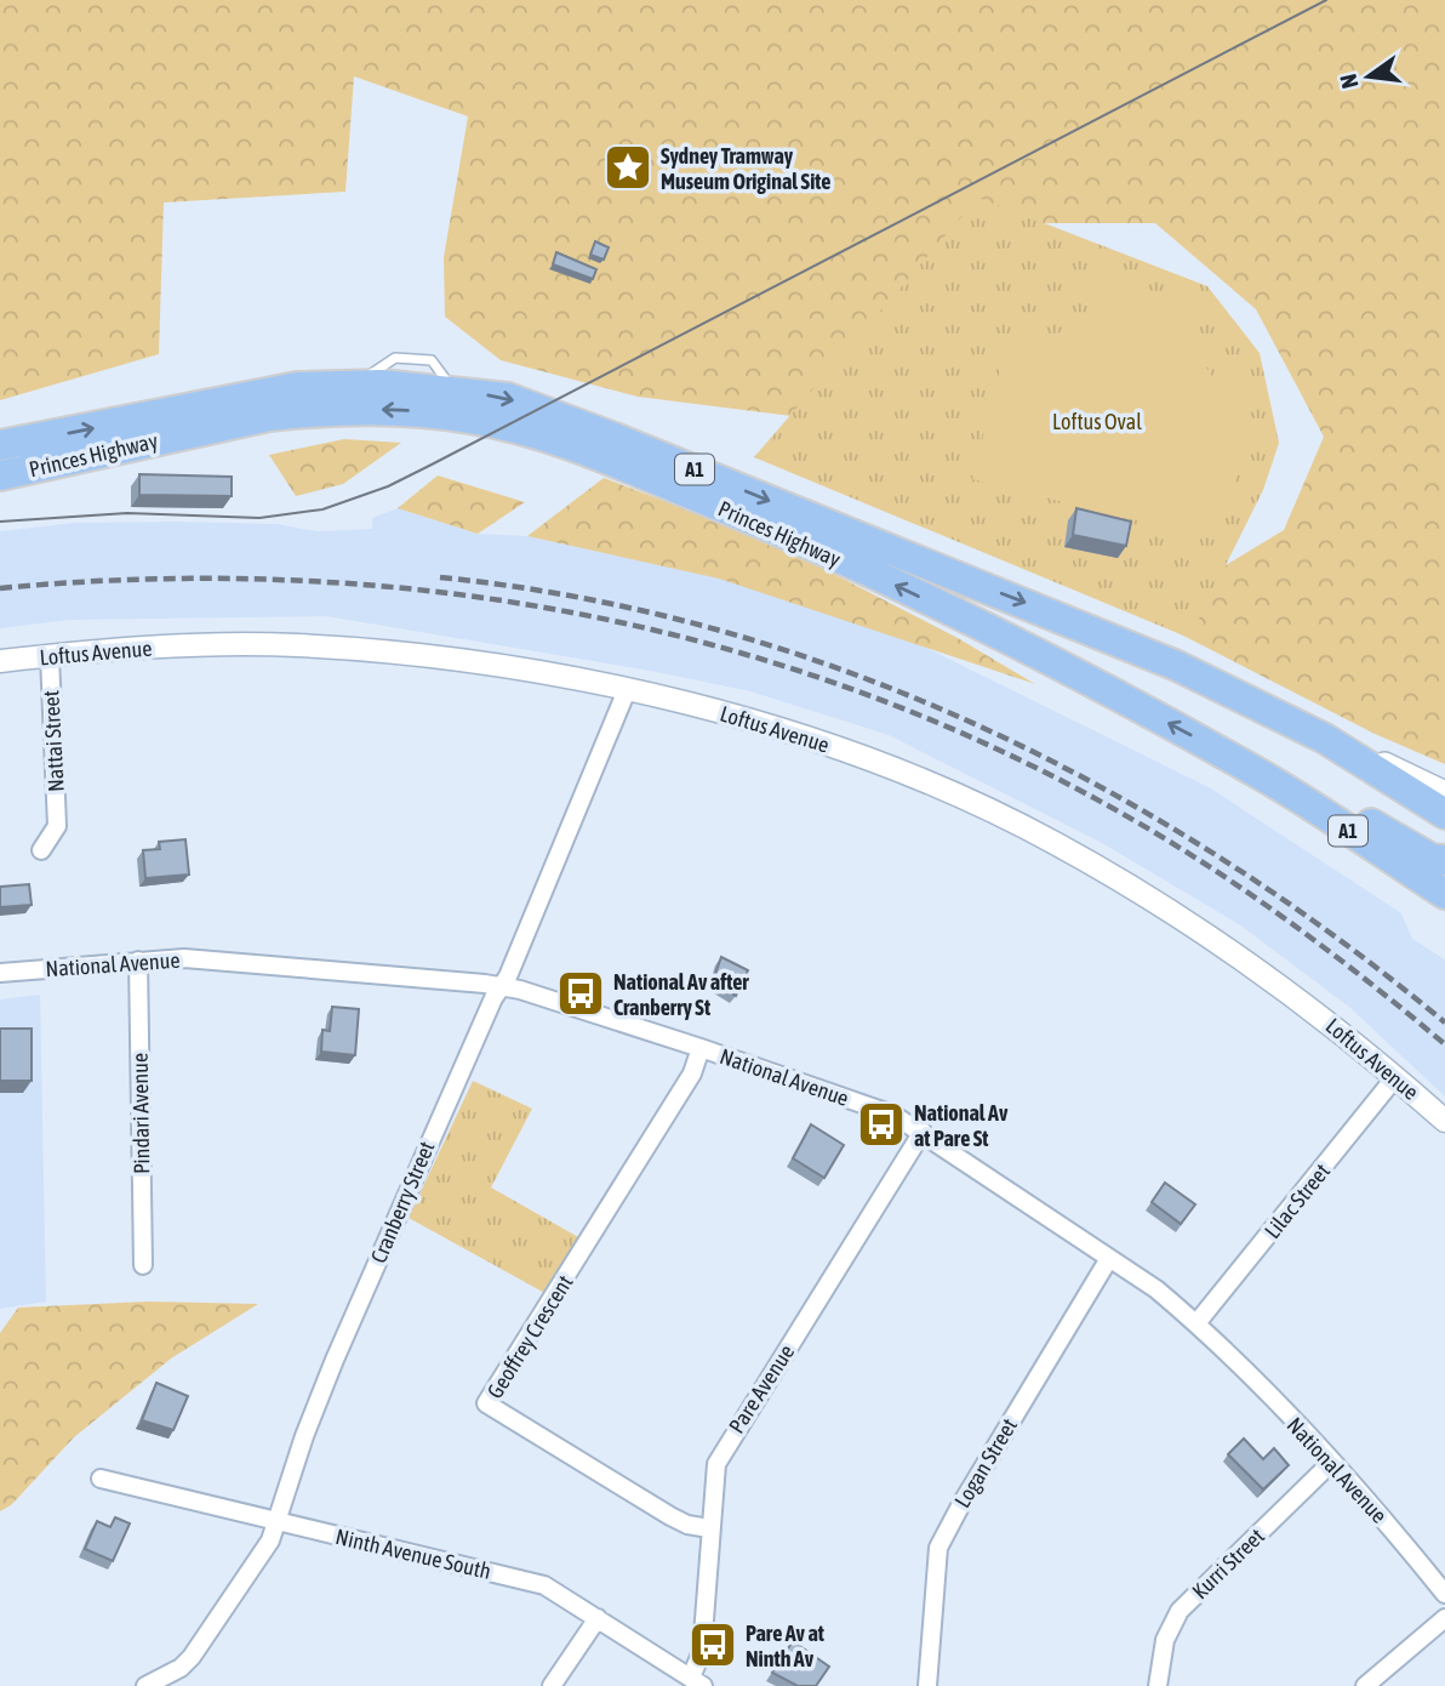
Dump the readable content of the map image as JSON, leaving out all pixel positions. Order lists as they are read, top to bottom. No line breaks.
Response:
{"streets":{"highway":["Princes Highway","A1"],"street":["Loftus Avenue","Nattai Street","National Avenue","Pindari Avenue","Lilac Street","Cranberry Street","Geoffrey Crescent","Pare Avenue","Logan Street","Ninth Avenue South","Kurri Street"]},"crossings":[["Loftus Avenue","Nattai Street"],["Loftus Avenue","Lilac Street"],["Loftus Avenue","Cranberry Street"],["National Avenue","Pindari Avenue"],["National Avenue","Lilac Street"],["National Avenue","Cranberry Street"],["National Avenue","Geoffrey Crescent"],["National Avenue","Pare Avenue"],["National Avenue","Logan Street"],["National Avenue","Kurri Street"],["Cranberry Street","Ninth Avenue South"],["Geoffrey Crescent","Pare Avenue"],["Pare Avenue","Ninth Avenue South"]],"parks":["Loftus Oval"],"places":{"place":["Sydney Tramway Museum Original Site"],"bus stop":["National Av after Cranberry St","National Av at Pare St","Pare Av at Ninth Av"]},"north":"left"}
